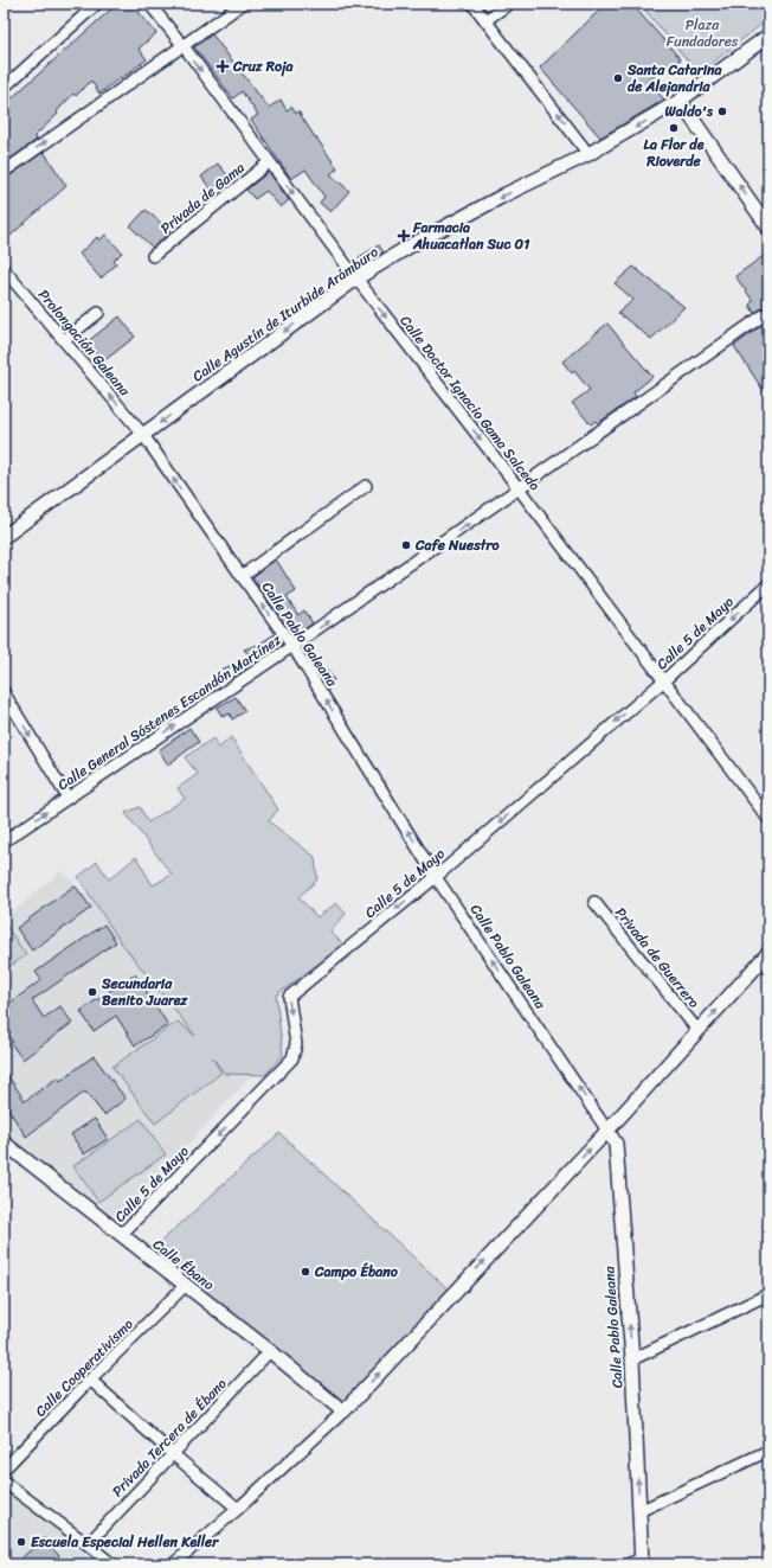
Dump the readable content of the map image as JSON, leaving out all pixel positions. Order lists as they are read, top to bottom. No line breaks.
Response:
{"streets":{"street":["Privada de Gama","Calle Agustín de Iturbide Arámburo","Prolongación Galeana","Calle Doctor Ignacio Gama Salcedo","Calle 5 de Mayo","Calle Pablo Galeana","Calle General Sóstenes Escandón Martínez","Privada de Guerrero","Calle Ébano","Calle Cooperativismo","Privada Tercera de Ébano"]},"crossings":[["Privada de Gama","Calle Doctor Ignacio Gama Salcedo"],["Calle Agustín de Iturbide Arámburo","Prolongación Galeana"],["Calle Agustín de Iturbide Arámburo","Calle Doctor Ignacio Gama Salcedo"],["Calle Agustín de Iturbide Arámburo","Calle Pablo Galeana"],["Prolongación Galeana","Calle Pablo Galeana"],["Calle Doctor Ignacio Gama Salcedo","Calle 5 de Mayo"],["Calle Doctor Ignacio Gama Salcedo","Calle General Sóstenes Escandón Martínez"],["Calle 5 de Mayo","Calle Pablo Galeana"],["Calle 5 de Mayo","Calle Ébano"],["Calle Pablo Galeana","Calle General Sóstenes Escandón Martínez"],["Calle Ébano","Calle Cooperativismo"],["Calle Ébano","Privada Tercera de Ébano"]],"one_way":["Calle Agustín de Iturbide Arámburo","Prolongación Galeana","Calle Doctor Ignacio Gama Salcedo","Calle 5 de Mayo","Calle Pablo Galeana","Calle General Sóstenes Escandón Martínez"],"parks":["Plaza Fundadores"],"places":{"health":["Cruz Roja","Farmacia Ahuacatlan Suc 01"],"other":["Santa Catarina de Alejandria","Waldo's","La Flor de Rioverde","Cafe Nuestro","Secundaria Benito Juarez","Campo Ébano","Escuela Especial Hellen Keller"]}}
